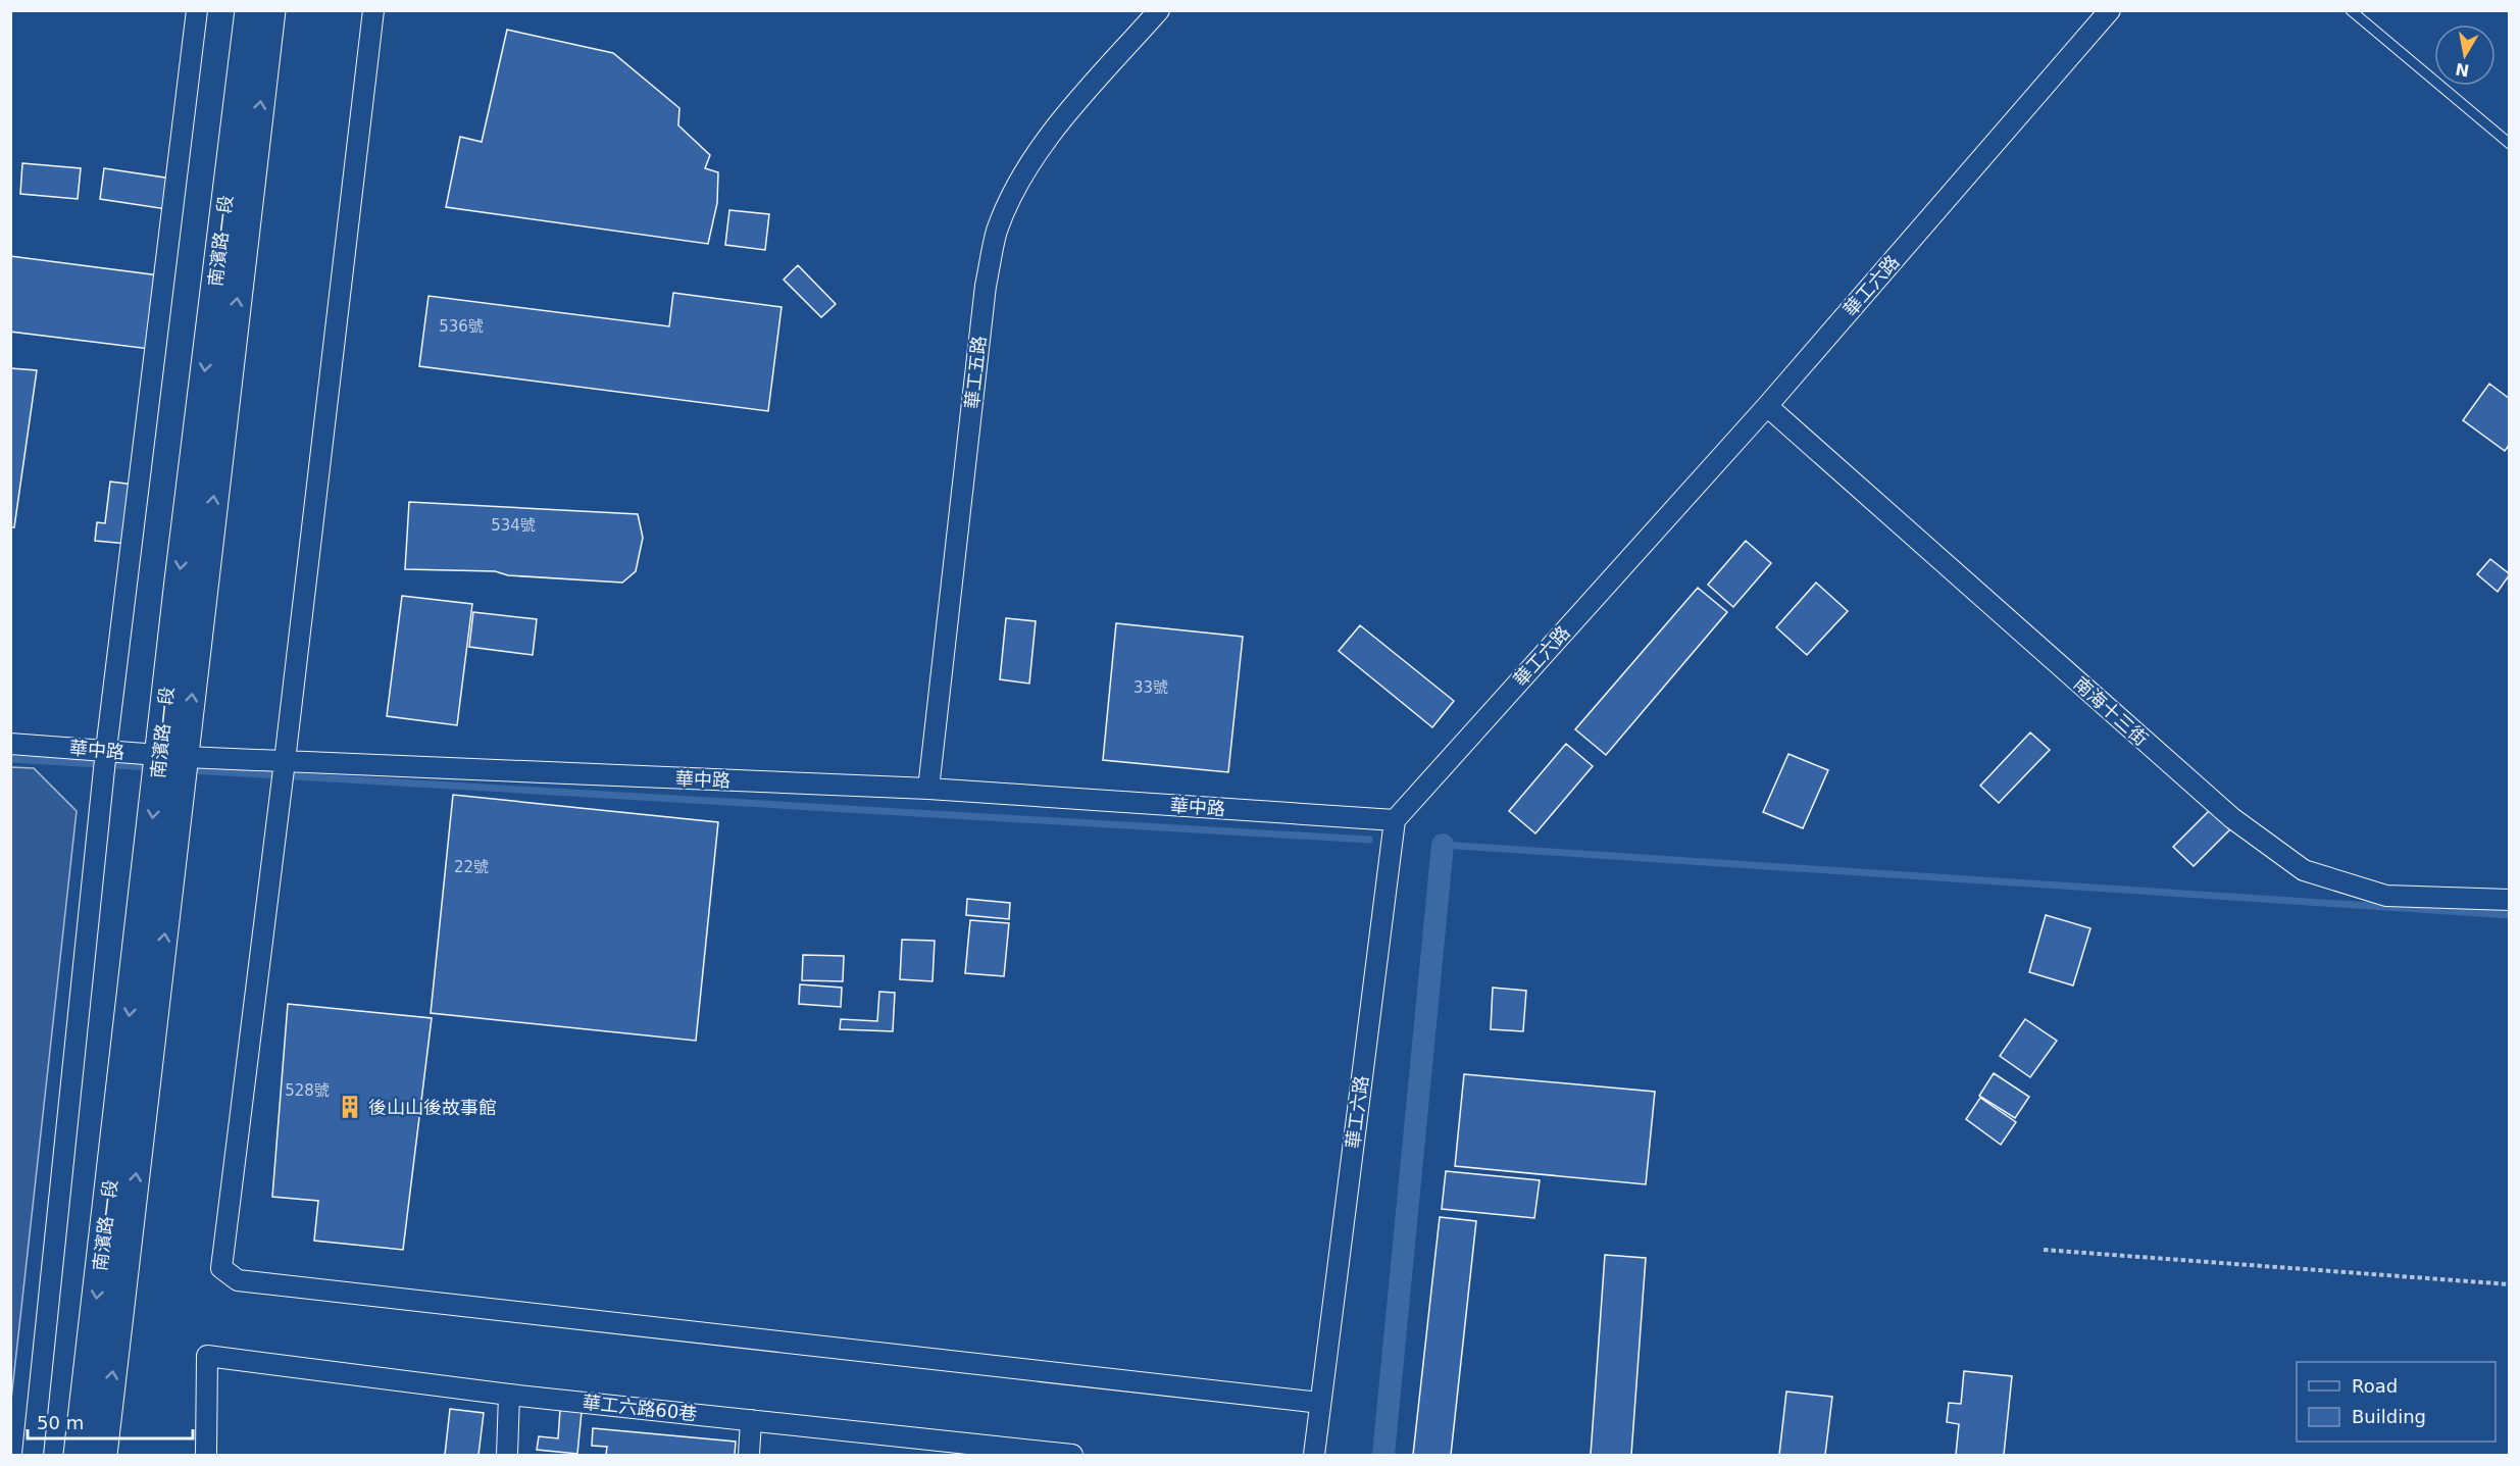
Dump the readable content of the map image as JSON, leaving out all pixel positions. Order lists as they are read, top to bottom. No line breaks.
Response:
{"streets":{"main road":["南濱路一段"],"street":["華工六路","華工五路","南海十三街","華中路","華工六路60巷"]},"crossings":[["南濱路一段","華中路"],["華工六路","南海十三街"],["華工六路","華中路"],["華工五路","華中路"]],"places":{"building":["後山山後故事館"]},"house_numbers":["536號","534號","33號","22號","528號"],"legend":["Road","Building"],"scale_bar":"50 m","north":"bottom"}
